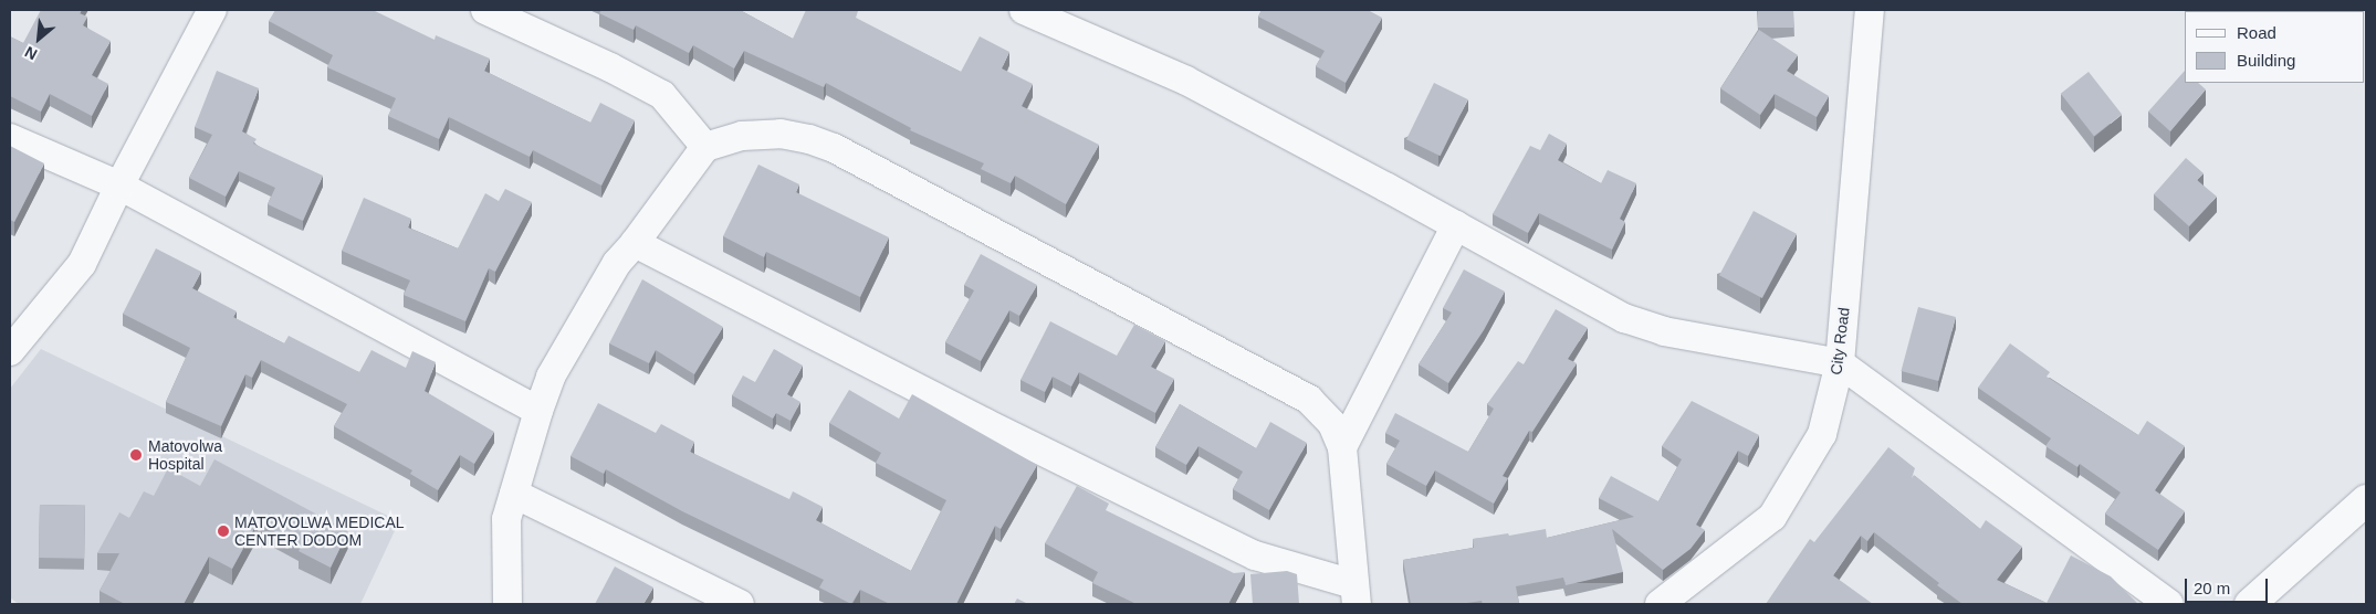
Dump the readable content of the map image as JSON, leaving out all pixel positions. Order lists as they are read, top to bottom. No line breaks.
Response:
{"streets":{"street":["City Road"]},"places":["Matovolwa Hospital","MATOVOLWA MEDICAL CENTER DODOM"],"legend":["Road","Building"],"scale_bar":"20 m","north":"bottom left"}
